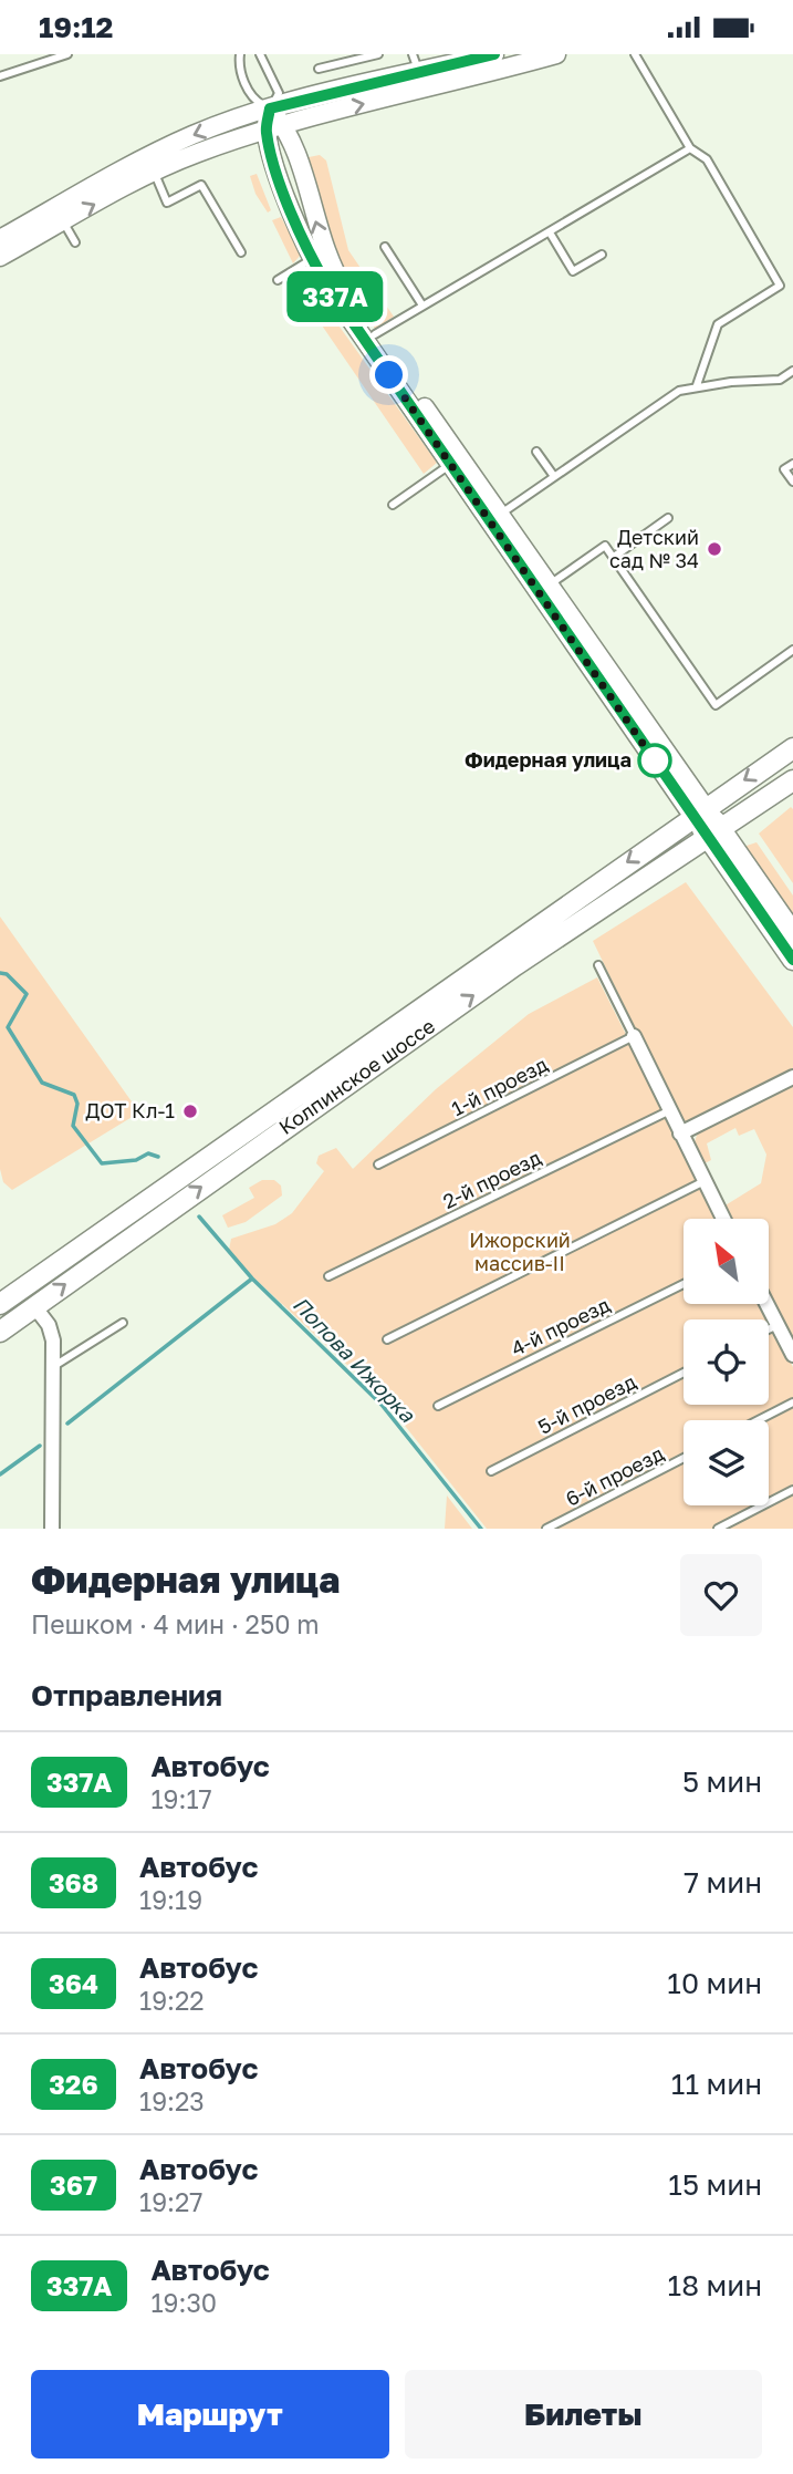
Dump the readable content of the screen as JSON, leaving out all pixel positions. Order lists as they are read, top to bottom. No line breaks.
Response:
{"streets":{"main road":["Колпинское шоссе"],"lane":["1-й проезд","2-й проезд","4-й проезд","5-й проезд","6-й проезд"]},"water":["Попова Ижорка"],"parks":["Ижорский массив-II"],"places":["Детский сад № 34","Фидерная улица","ДОТ Кл-1"],"lines":["bus line 337А"],"north":"top left","page":{"status":"19:12","on_map":"337А","heading":[["Фидерная улица","Пешком · 4 мин · 250 m"],"Отправления"],"list":[{"mark":"337А","name":"Автобус","note":"19:17","value":"5 мин"},{"mark":"368","name":"Автобус","note":"19:19","value":"7 мин"},{"mark":"364","name":"Автобус","note":"19:22","value":"10 мин"},{"mark":"326","name":"Автобус","note":"19:23","value":"11 мин"},{"mark":"367","name":"Автобус","note":"19:27","value":"15 мин"},{"mark":"337А","name":"Автобус","note":"19:30","value":"18 мин"}],"buttons":["Маршрут","Билеты"]}}
